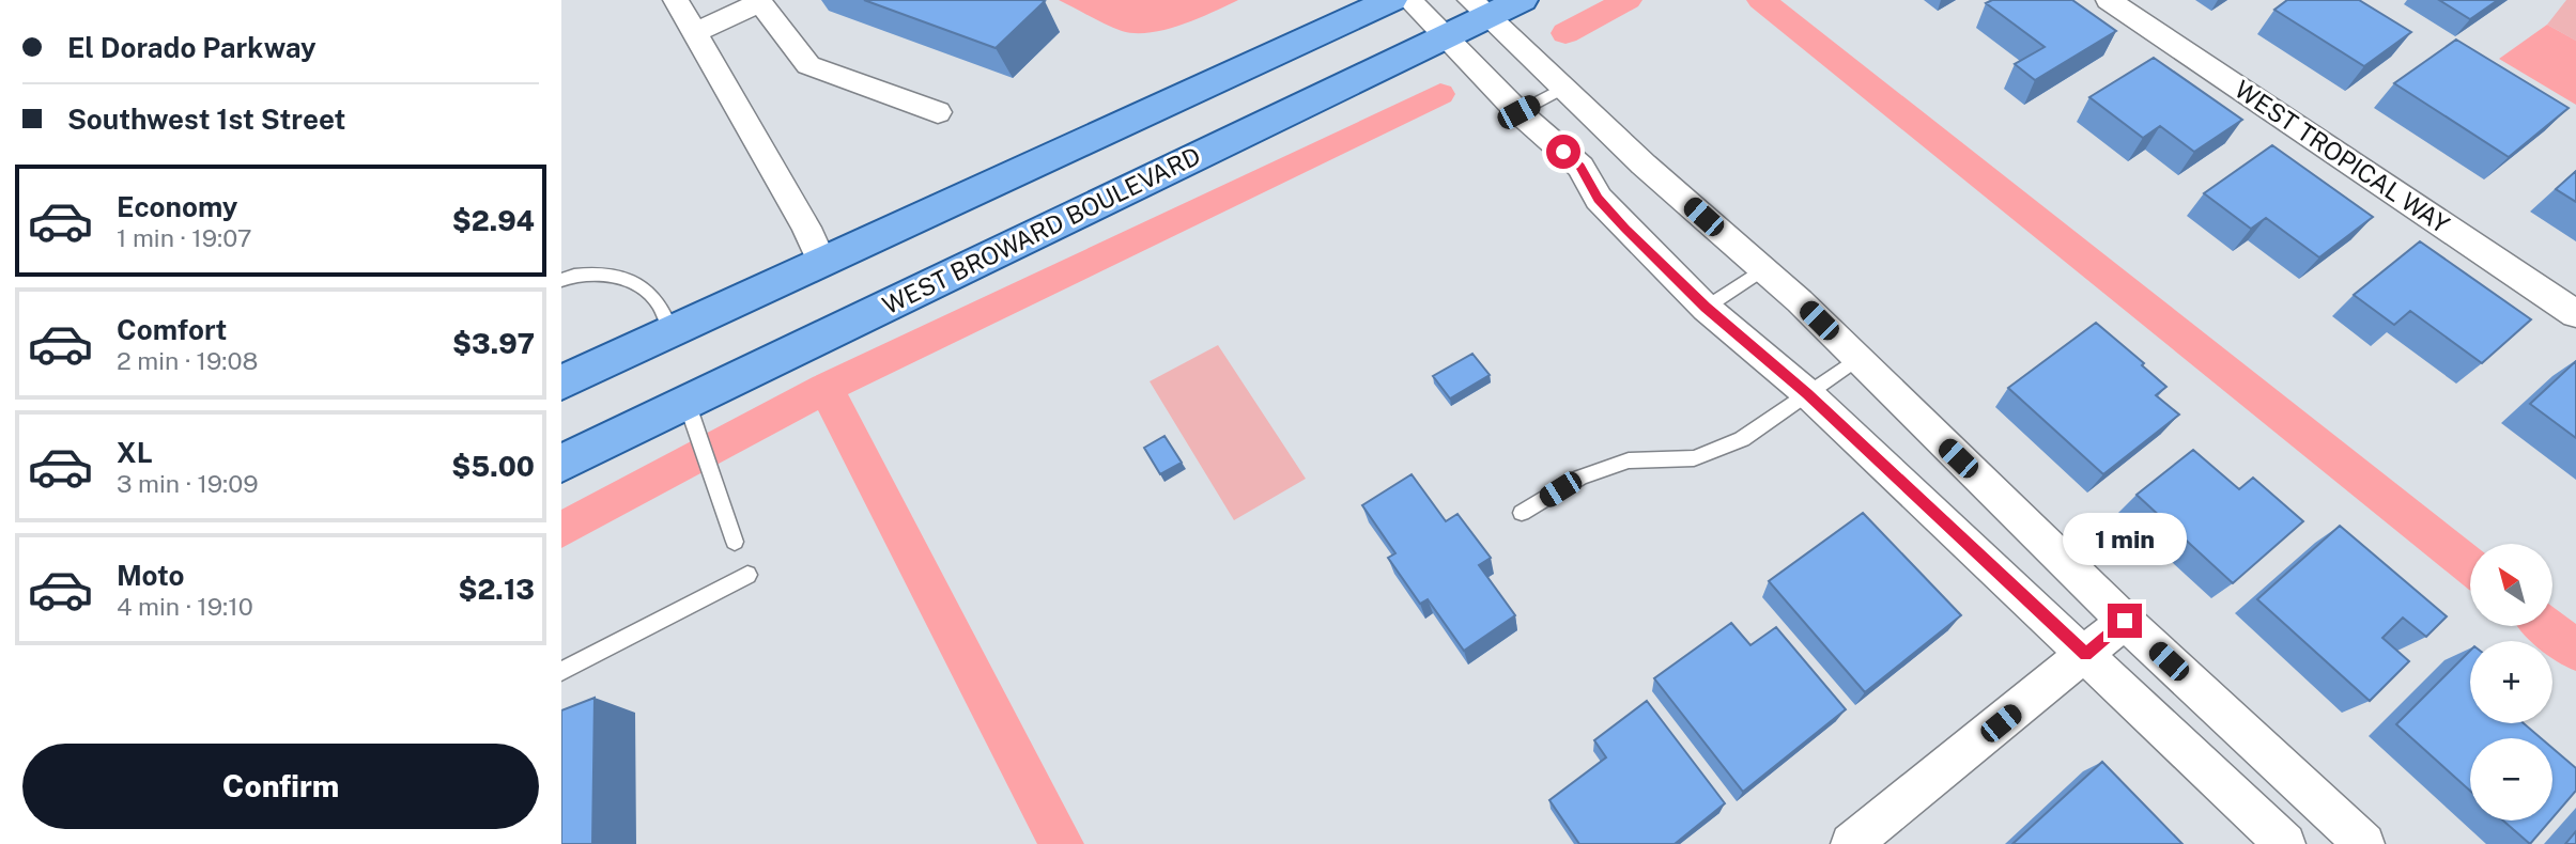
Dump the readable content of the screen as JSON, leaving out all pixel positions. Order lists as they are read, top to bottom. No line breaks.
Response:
{"streets":{"main road":["WEST BROWARD BOULEVARD"],"street":["WEST TROPICAL WAY"]},"north":"top left","page":{"banner":["El Dorado Parkway","Southwest 1st Street"],"list":[{"name":"Economy","note":"1 min · 19:07","value":"$2.94"},{"name":"Comfort","note":"2 min · 19:08","value":"$3.97"},{"name":"XL","note":"3 min · 19:09","value":"$5.00"},{"name":"Moto","note":"4 min · 19:10","value":"$2.13"}],"bubble":"1 min","map_buttons":["+","−"],"buttons":"Confirm"}}
